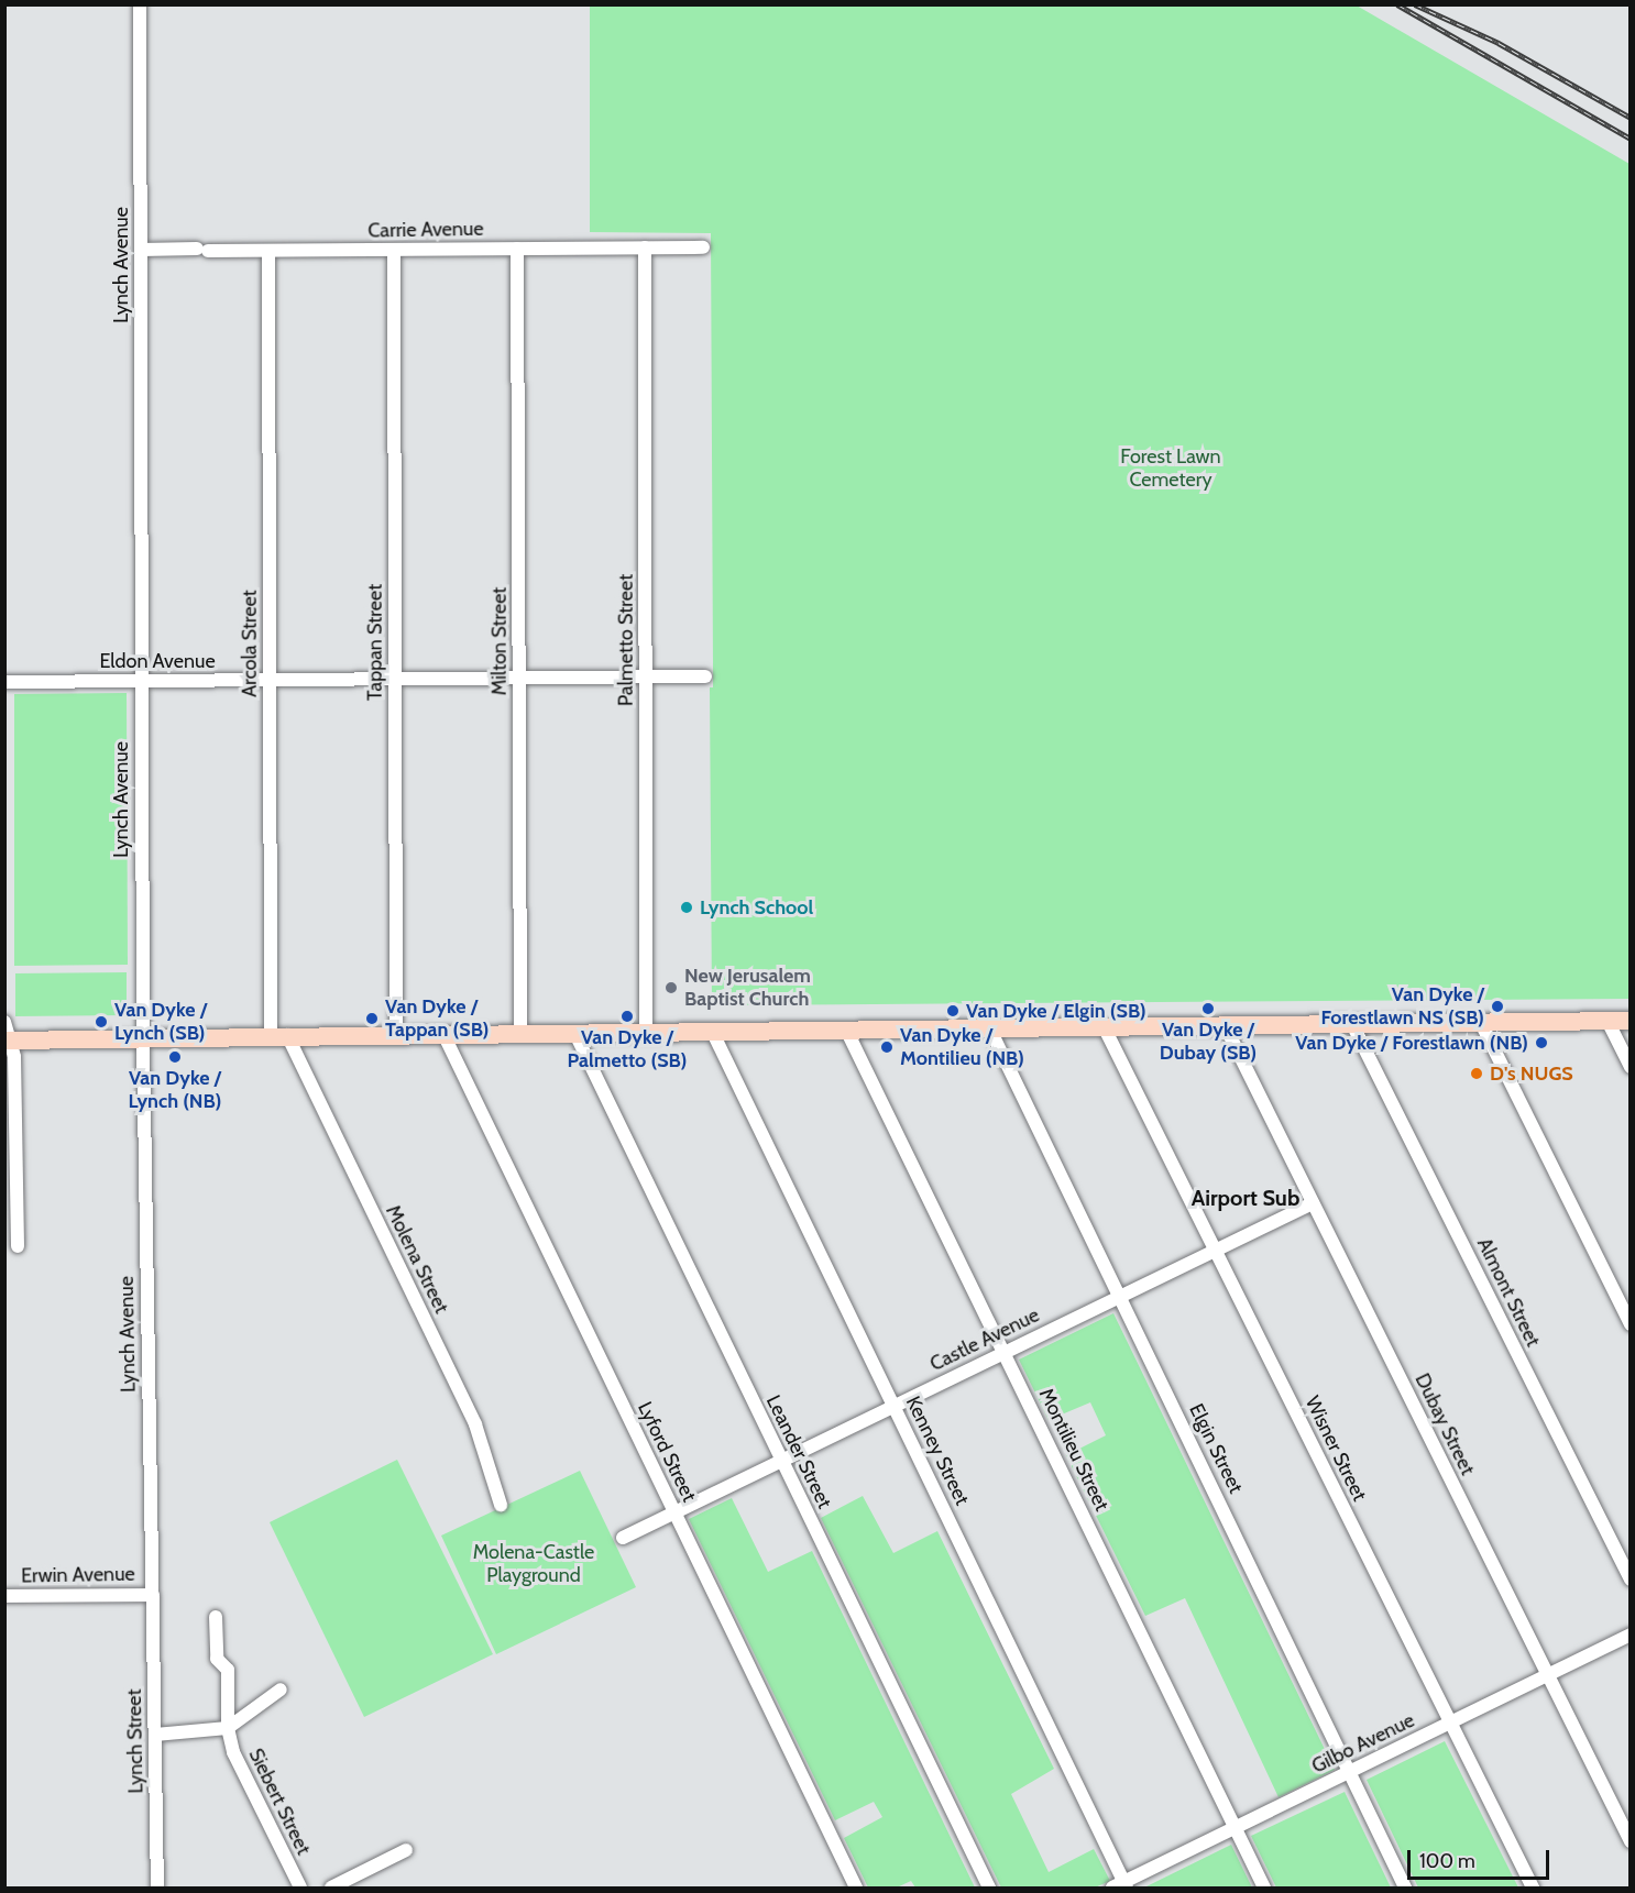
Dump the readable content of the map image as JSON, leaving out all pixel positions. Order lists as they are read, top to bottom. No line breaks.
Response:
{"streets":{"street":["Carrie Avenue","Lynch Avenue","Palmetto Street","Milton Street","Tappan Street","Arcola Street","Eldon Avenue","Molena Street","Almont Street","Castle Avenue","Dubay Street","Elgin Street","Wisner Street","Montilieu Street","Kenney Street","Lyford Street","Leander Street","Erwin Avenue","Lynch Street","Gilbo Avenue","Siebert Street"]},"crossings":[["Carrie Avenue","Lynch Avenue"],["Carrie Avenue","Palmetto Street"],["Carrie Avenue","Milton Street"],["Carrie Avenue","Tappan Street"],["Carrie Avenue","Arcola Street"],["Lynch Avenue","Eldon Avenue"],["Lynch Avenue","Erwin Avenue"],["Lynch Avenue","Lynch Street"],["Palmetto Street","Eldon Avenue"],["Milton Street","Eldon Avenue"],["Tappan Street","Eldon Avenue"],["Arcola Street","Eldon Avenue"],["Arcola Street","Molena Street"],["Castle Avenue","Dubay Street"],["Castle Avenue","Elgin Street"],["Castle Avenue","Wisner Street"],["Castle Avenue","Montilieu Street"],["Castle Avenue","Kenney Street"],["Castle Avenue","Lyford Street"],["Castle Avenue","Leander Street"],["Dubay Street","Gilbo Avenue"],["Elgin Street","Gilbo Avenue"],["Wisner Street","Gilbo Avenue"],["Montilieu Street","Gilbo Avenue"],["Kenney Street","Gilbo Avenue"],["Erwin Avenue","Lynch Street"]],"districts":["Airport Sub"],"parks":["Forest Lawn Cemetery","Molena-Castle Playground"],"places":["Lynch School","New Jerusalem Baptist Church","Van Dyke / Forestlawn NS (SB)","Van Dyke / Dubay (SB)","Van Dyke / Elgin (SB)","Van Dyke / Palmetto (SB)","Van Dyke / Tappan (SB)","Van Dyke / Lynch (SB)","Van Dyke / Forestlawn (NB)","Van Dyke / Montilieu (NB)","Van Dyke / Lynch (NB)","D's NUGS"],"scale_bar":"100 m"}
